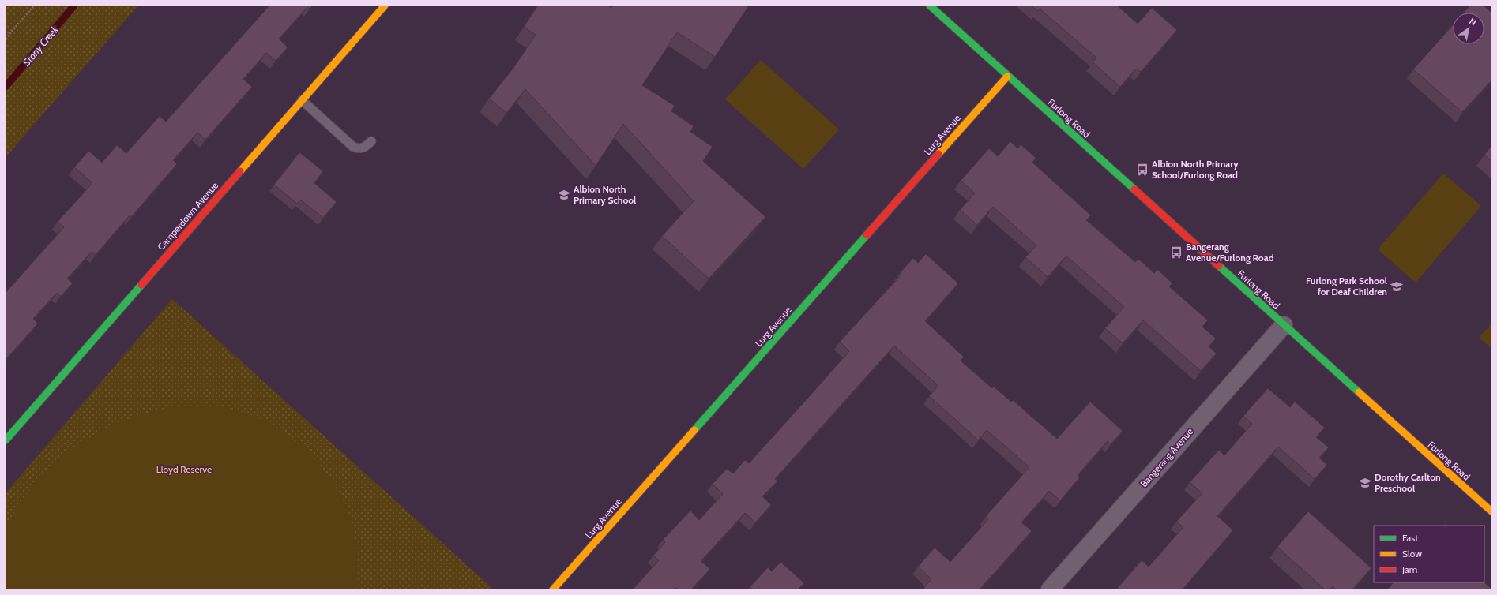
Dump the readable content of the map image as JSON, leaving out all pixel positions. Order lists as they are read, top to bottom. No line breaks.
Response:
{"streets":{"street":["Furlong Road","Lurg Avenue","Camperdown Avenue","Bangerang Avenue"]},"crossings":[["Furlong Road","Lurg Avenue"],["Furlong Road","Bangerang Avenue"]],"water":["Stony Creek"],"parks":["Lloyd Reserve"],"places":{"bus stop":["Albion North Primary School/Furlong Road","Bangerang Avenue/Furlong Road"],"school or university":["Albion North Primary School","Furlong Park School for Deaf Children","Dorothy Carlton Preschool"]},"legend":["Fast","Slow","Jam"],"north":"top right"}
